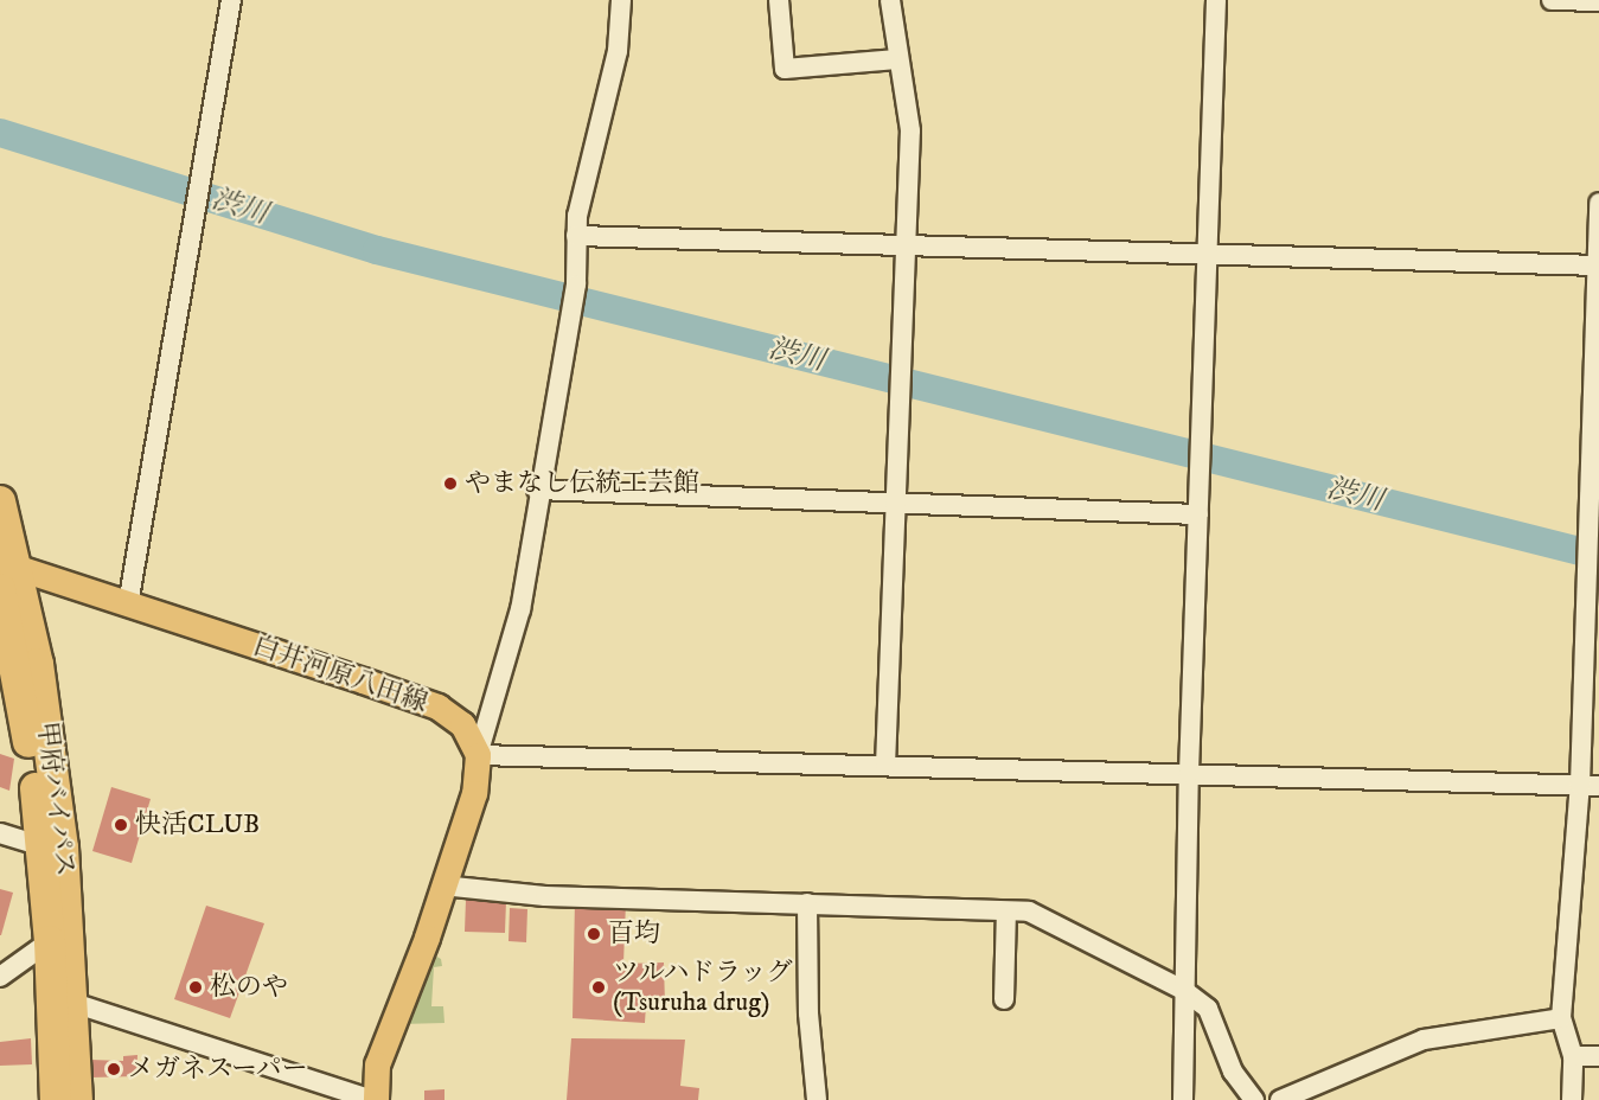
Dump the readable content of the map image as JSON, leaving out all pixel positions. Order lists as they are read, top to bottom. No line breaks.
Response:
{"streets":{"highway":["甲府バイパス"],"main road":["白井河原八田線"]},"crossings":[["白井河原八田線","甲府バイパス"]],"water":["渋川"],"places":["やまなし伝統工芸館","快活CLUB","百均","松のや","ツルハドラッグ (Tsuruha drug)","メガネスーパー"]}
